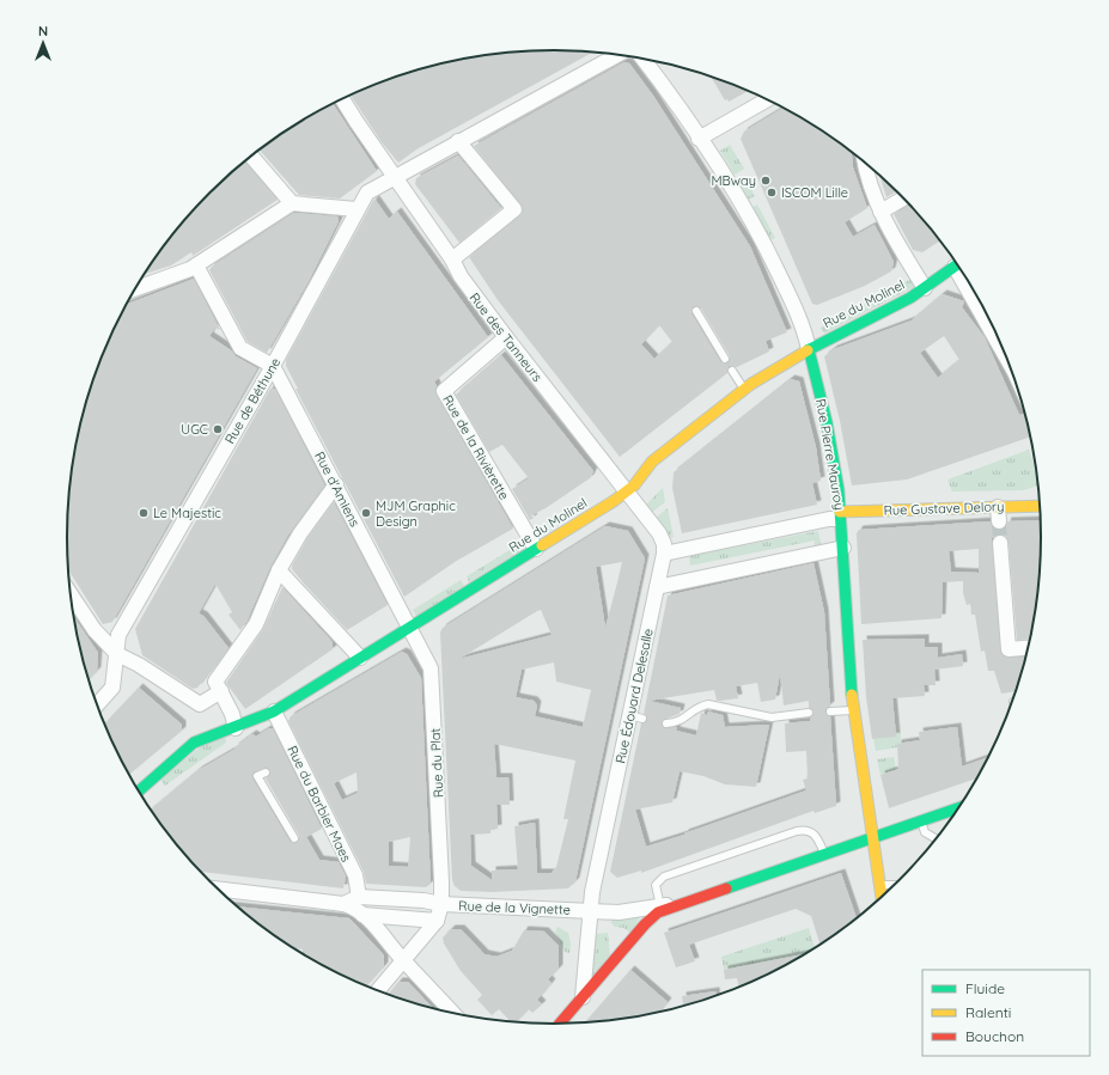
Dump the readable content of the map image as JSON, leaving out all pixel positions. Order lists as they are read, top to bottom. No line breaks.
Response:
{"streets":{"street":["Rue du Molinel","Rue des Tanneurs","Rue de Béthune","Rue de la Rivièrette","Rue Pierre Mauroy","Rue d'Amiens","Rue Gustave Delory","Rue Édouard Delesalle","Rue du Plat","Rue du Barbier Maes","Rue de la Vignette"]},"crossings":[["Rue du Molinel","Rue des Tanneurs"],["Rue du Molinel","Rue de la Rivièrette"],["Rue du Molinel","Rue Pierre Mauroy"],["Rue du Molinel","Rue d'Amiens"],["Rue du Molinel","Rue du Plat"],["Rue du Molinel","Rue du Barbier Maes"],["Rue des Tanneurs","Rue de Béthune"],["Rue des Tanneurs","Rue de la Rivièrette"],["Rue de Béthune","Rue d'Amiens"],["Rue Pierre Mauroy","Rue Gustave Delory"],["Rue d'Amiens","Rue du Plat"],["Rue Gustave Delory","Rue Édouard Delesalle"],["Rue Édouard Delesalle","Rue de la Vignette"],["Rue du Plat","Rue de la Vignette"],["Rue du Barbier Maes","Rue de la Vignette"]],"places":["MBway","ISCOM Lille","UGC","Le Majestic","MJM Graphic Design"],"legend":["Fluide","Ralenti","Bouchon"],"north":"top"}
